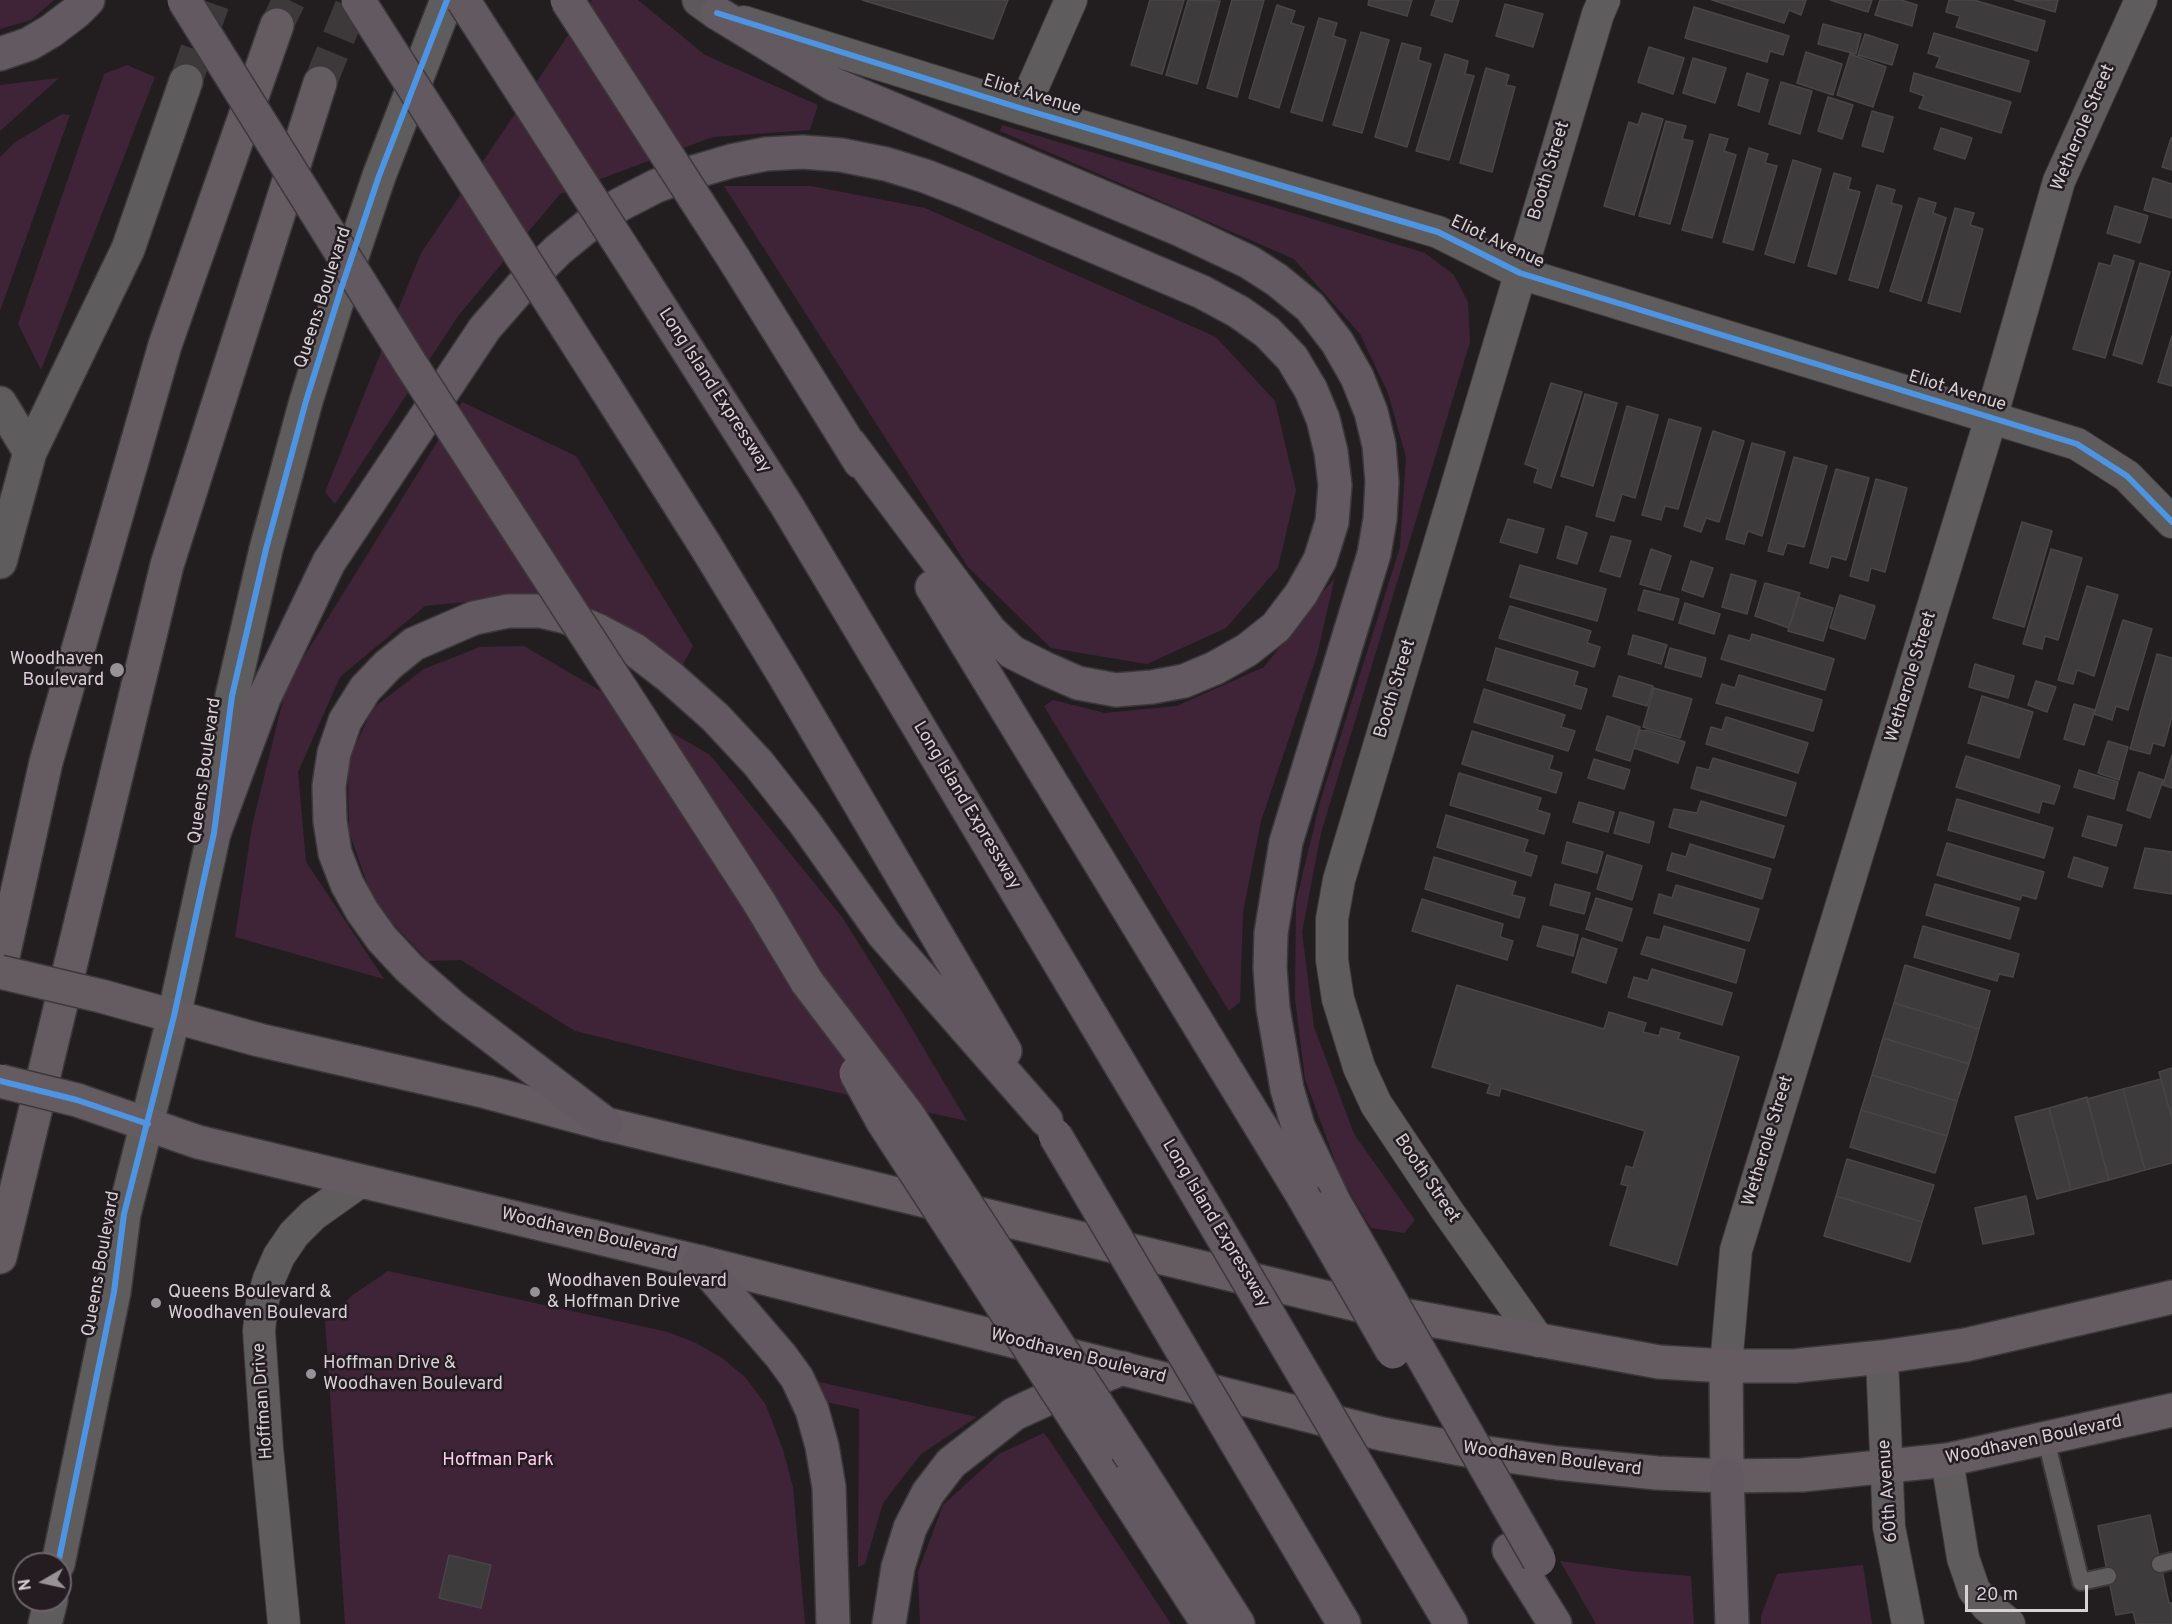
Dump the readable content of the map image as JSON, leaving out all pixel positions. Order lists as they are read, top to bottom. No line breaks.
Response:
{"streets":{"highway":["Long Island Expressway"],"main road":["Woodhaven Boulevard"],"street":["Eliot Avenue","Wetherole Street","Booth Street","Queens Boulevard","Hoffman Drive","60th Avenue"]},"crossings":[["Eliot Avenue","Wetherole Street"],["Eliot Avenue","Booth Street"],["Queens Boulevard","Woodhaven Boulevard"],["Woodhaven Boulevard","Hoffman Drive"],["Woodhaven Boulevard","60th Avenue"]],"parks":["Hoffman Park"],"places":["Woodhaven Boulevard","Woodhaven Boulevard & Hoffman Drive","Queens Boulevard & Woodhaven Boulevard","Hoffman Drive & Woodhaven Boulevard"],"scale_bar":"20 m","north":"left"}
